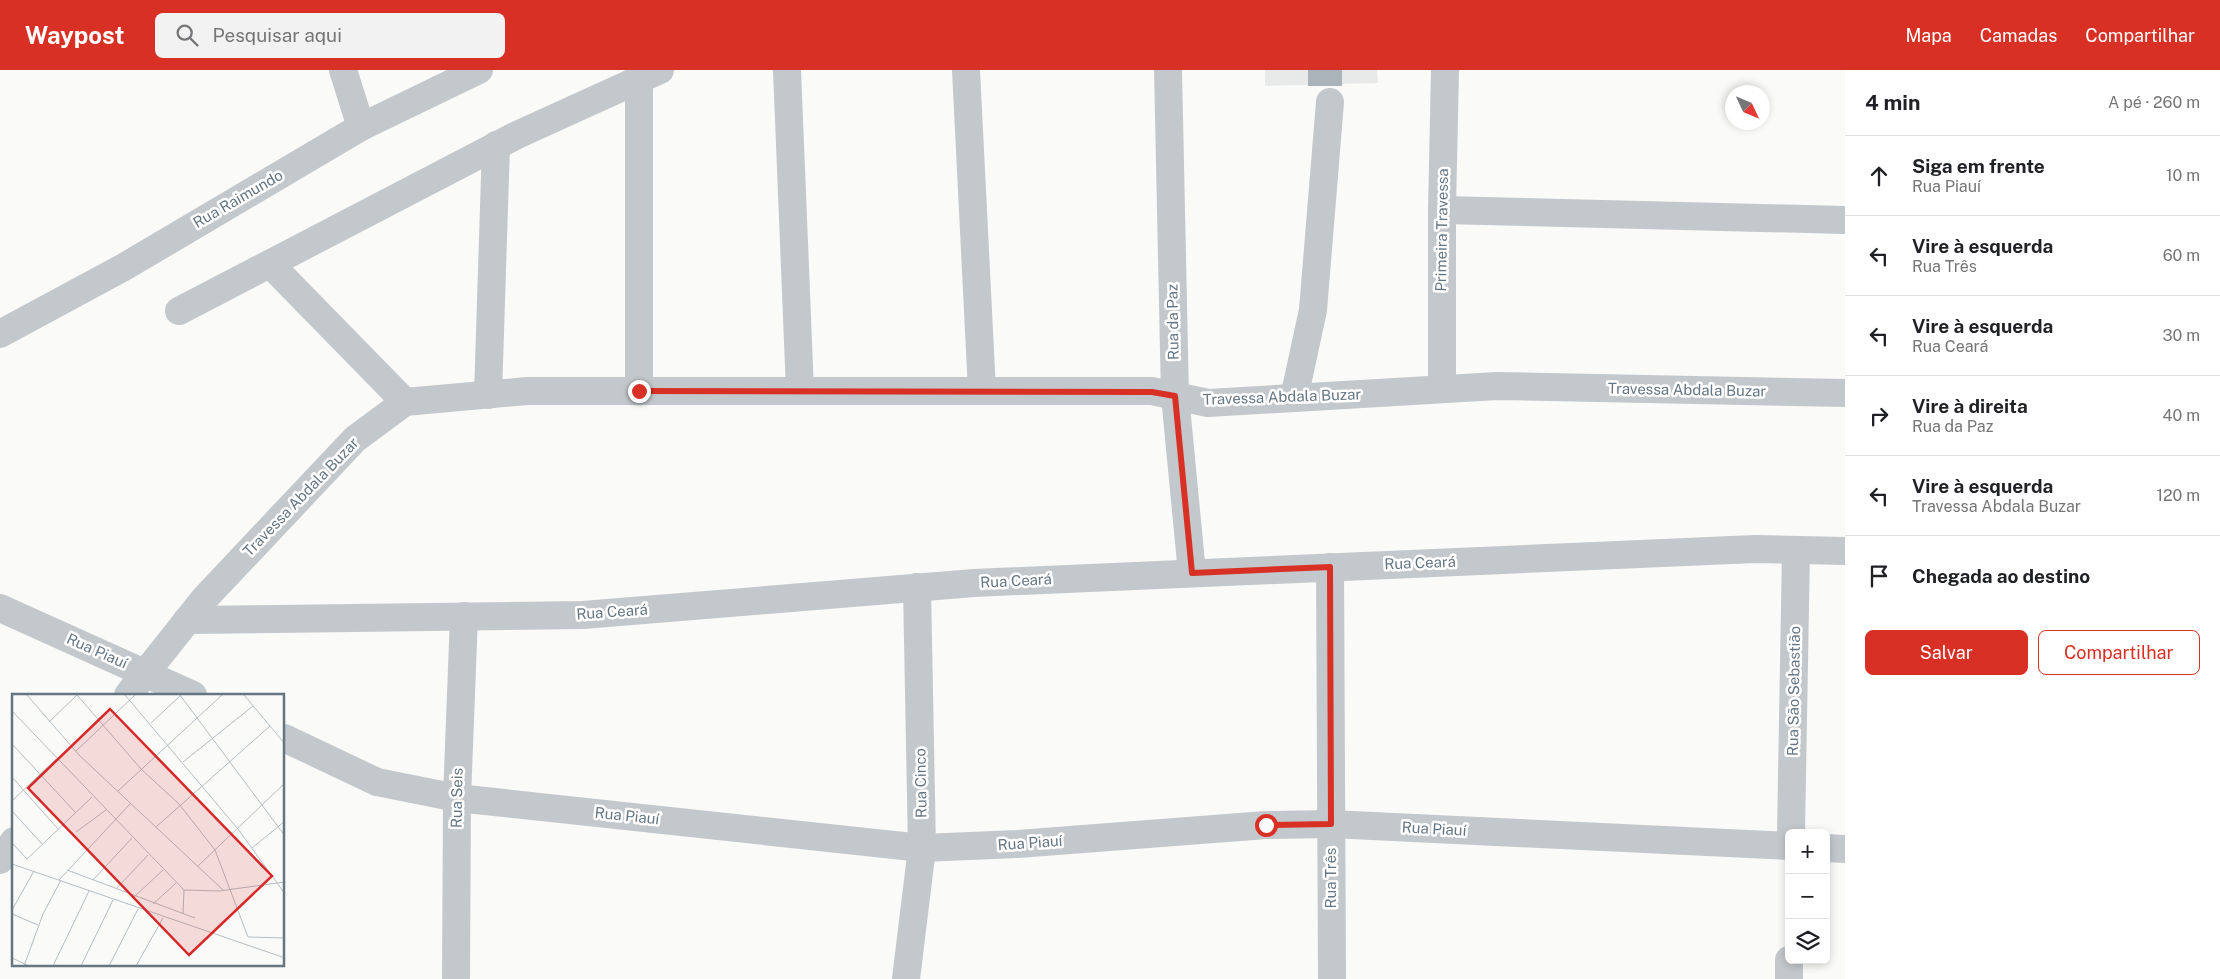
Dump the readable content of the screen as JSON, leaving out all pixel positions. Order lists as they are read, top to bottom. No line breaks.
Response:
{"streets":{"street":["Rua Raimundo","Primeira Travessa","Rua da Paz","Travessa Abdala Buzar","Rua Ceará","Rua Piauí","Rua São Sebastião","Rua Cinco","Rua Seis","Rua Três"]},"crossings":[["Primeira Travessa","Travessa Abdala Buzar"],["Rua da Paz","Travessa Abdala Buzar"],["Rua da Paz","Rua Ceará"],["Travessa Abdala Buzar","Rua Ceará"],["Travessa Abdala Buzar","Rua Piauí"],["Rua Ceará","Rua São Sebastião"],["Rua Ceará","Rua Cinco"],["Rua Ceará","Rua Seis"],["Rua Ceará","Rua Três"],["Rua Piauí","Rua Cinco"],["Rua Piauí","Rua Seis"],["Rua Piauí","Rua Três"]],"north":"bottom right","page":{"header":"Waypost","search":"Pesquisar aqui","nav":["Mapa","Camadas","Compartilhar"],"heading":["4 min","A pé · 260 m"],"list":[["Siga em frente","Rua Piauí","10 m"],["Vire à esquerda","Rua Três","60 m"],["Vire à esquerda","Rua Ceará","30 m"],["Vire à direita","Rua da Paz","40 m"],["Vire à esquerda","Travessa Abdala Buzar","120 m"],"Chegada ao destino"],"buttons":["Salvar","Compartilhar"],"map_buttons":["+","−"]}}
